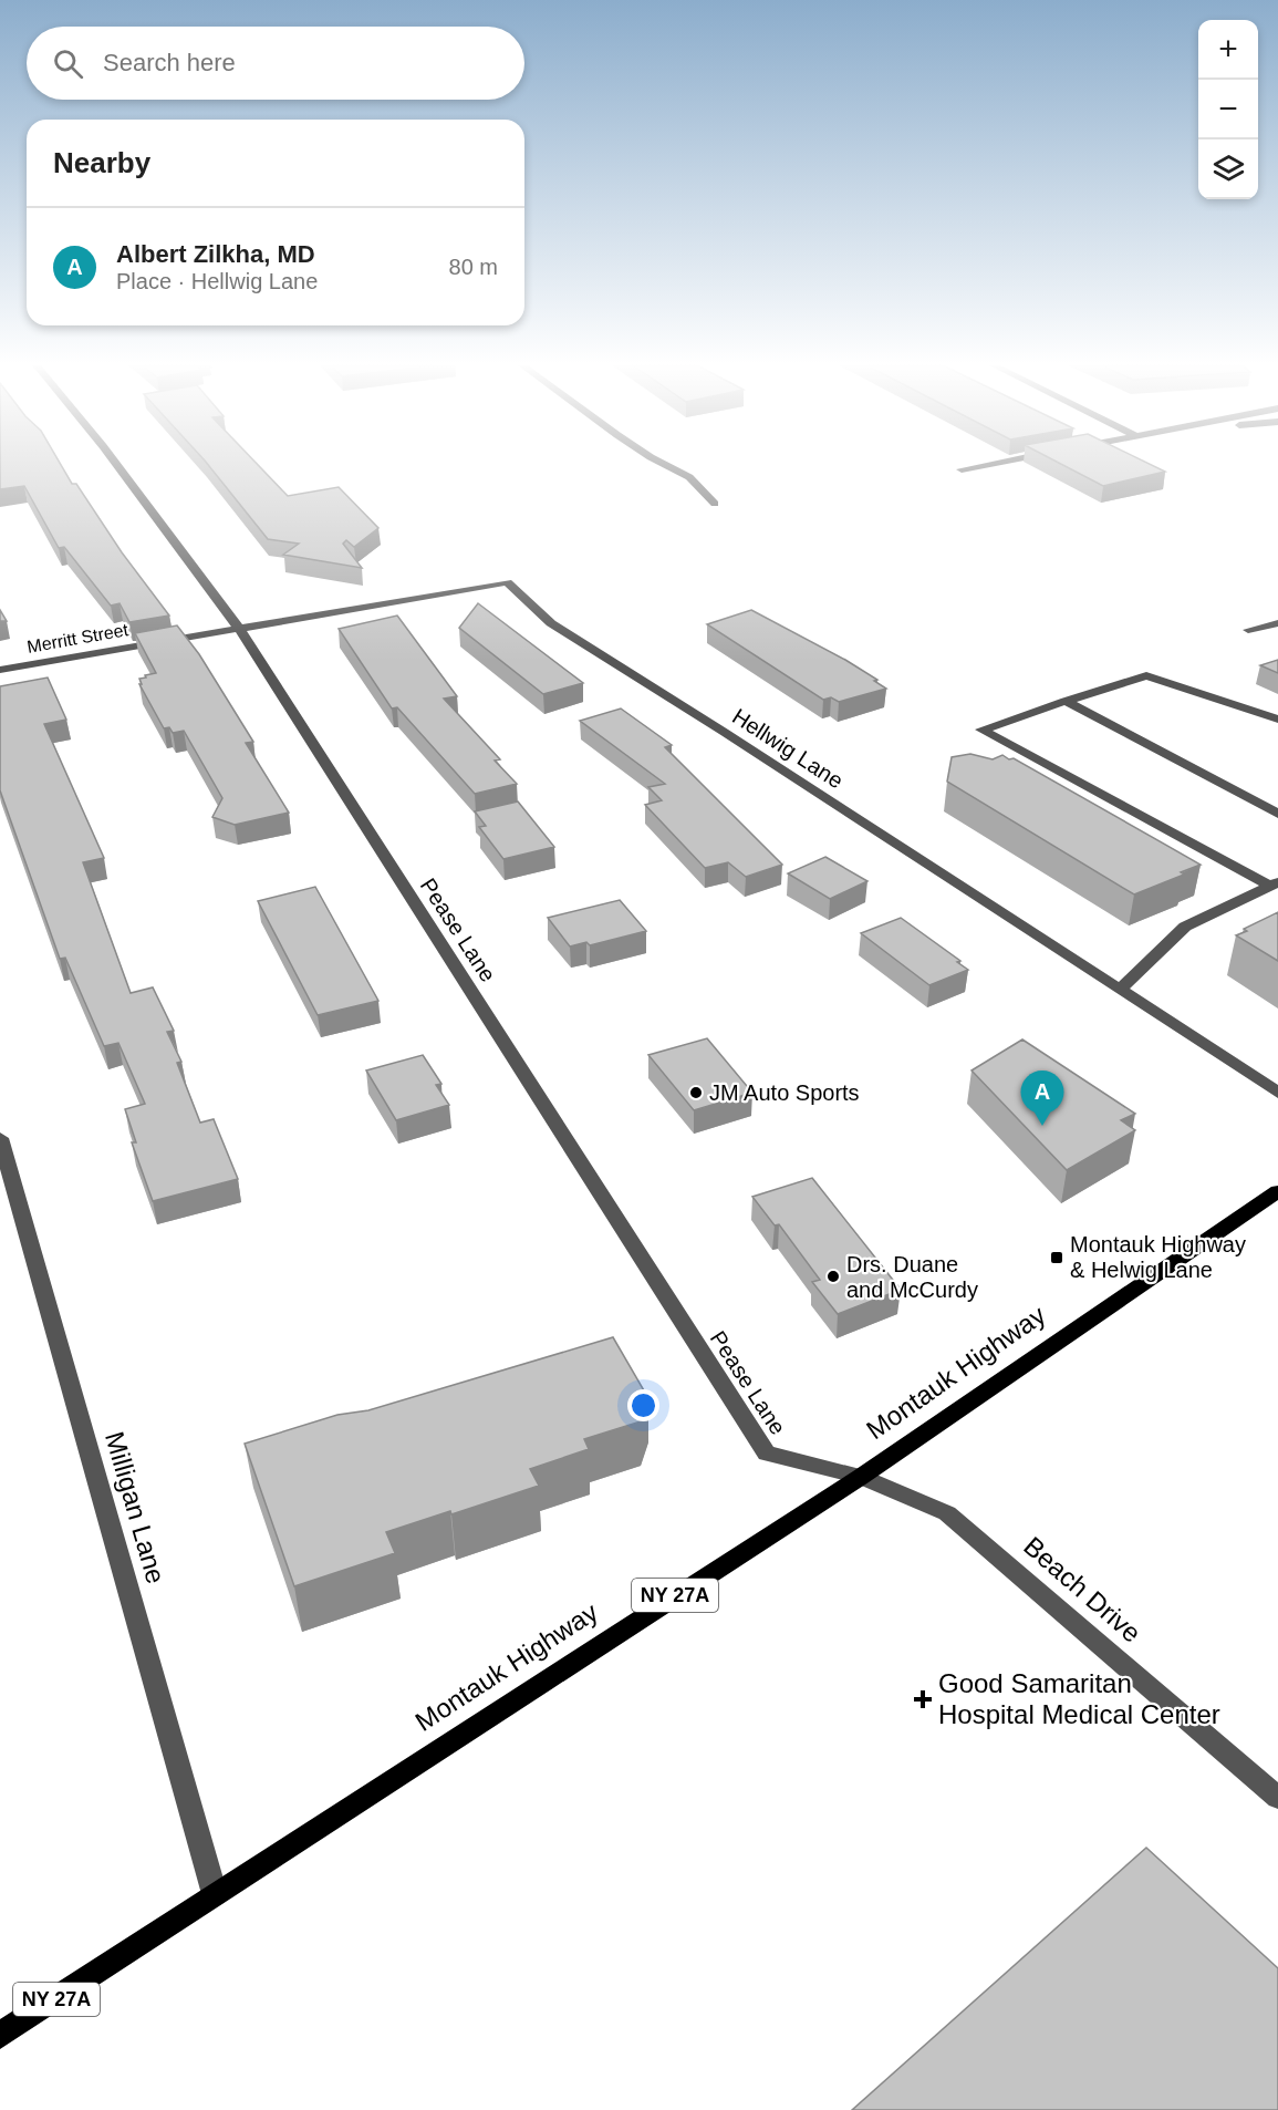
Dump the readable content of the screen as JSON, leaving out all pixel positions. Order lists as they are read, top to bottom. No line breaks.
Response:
{"streets":{"main road":["Montauk Highway","NY 27A"],"street":["Merritt Street","Hellwig Lane","Pease Lane","Milligan Lane","Beach Drive"]},"crossings":[["Merritt Street","Hellwig Lane"],["Merritt Street","Pease Lane"],["Hellwig Lane","Pease Lane"],["Pease Lane","Montauk Highway"],["Pease Lane","Beach Drive"],["Montauk Highway","Milligan Lane"],["Montauk Highway","Beach Drive"]],"places":{"other":["JM Auto Sports","Drs. Duane and McCurdy"],"transit":["Montauk Highway & Helwig Lane"],"health":["Good Samaritan Hospital Medical Center"]},"page":{"map_buttons":["+","−"],"search":"Search here","heading":"Nearby","list":[{"mark":"A","name":"Albert Zilkha, MD","note":"Place · Hellwig Lane","value":"80 m"}],"pins":"A"}}
